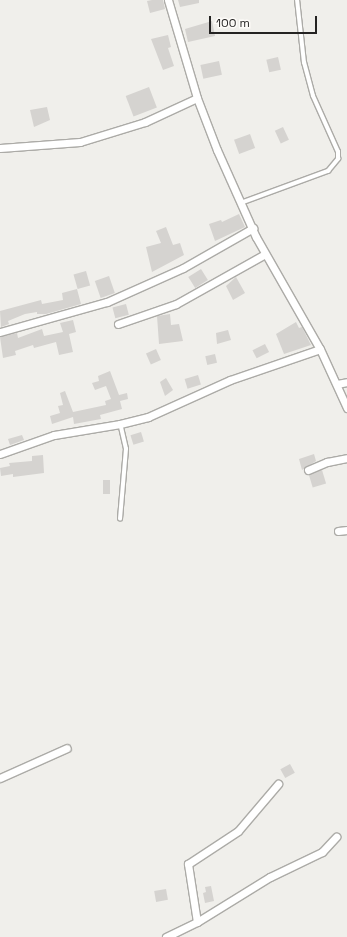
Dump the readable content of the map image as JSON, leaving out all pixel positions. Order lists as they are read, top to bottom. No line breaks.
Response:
{"scale_bar":"100 m"}
